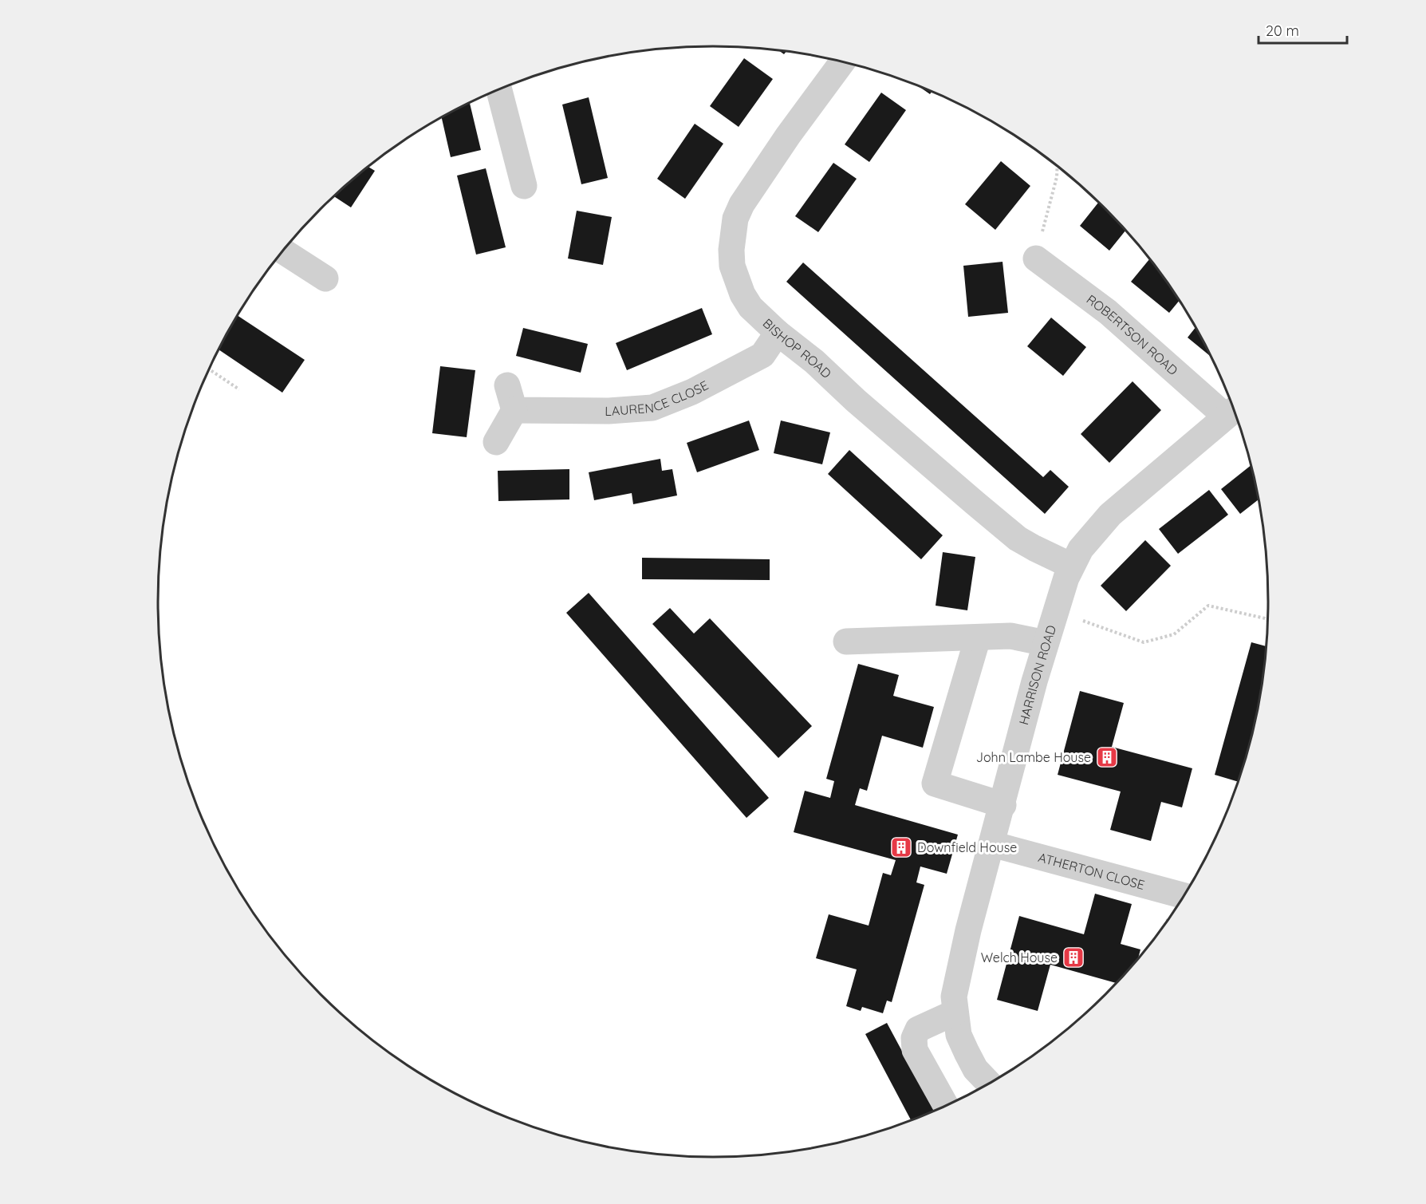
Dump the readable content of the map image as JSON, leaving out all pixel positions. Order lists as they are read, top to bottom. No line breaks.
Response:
{"streets":{"street":["ROBERTSON ROAD","BISHOP ROAD","LAURENCE CLOSE","HARRISON ROAD","ATHERTON CLOSE"]},"crossings":[["ROBERTSON ROAD","HARRISON ROAD"],["BISHOP ROAD","LAURENCE CLOSE"],["BISHOP ROAD","HARRISON ROAD"],["HARRISON ROAD","ATHERTON CLOSE"]],"places":{"building":["John Lambe House","Downfield House","Welch House"]},"scale_bar":"20 m"}
